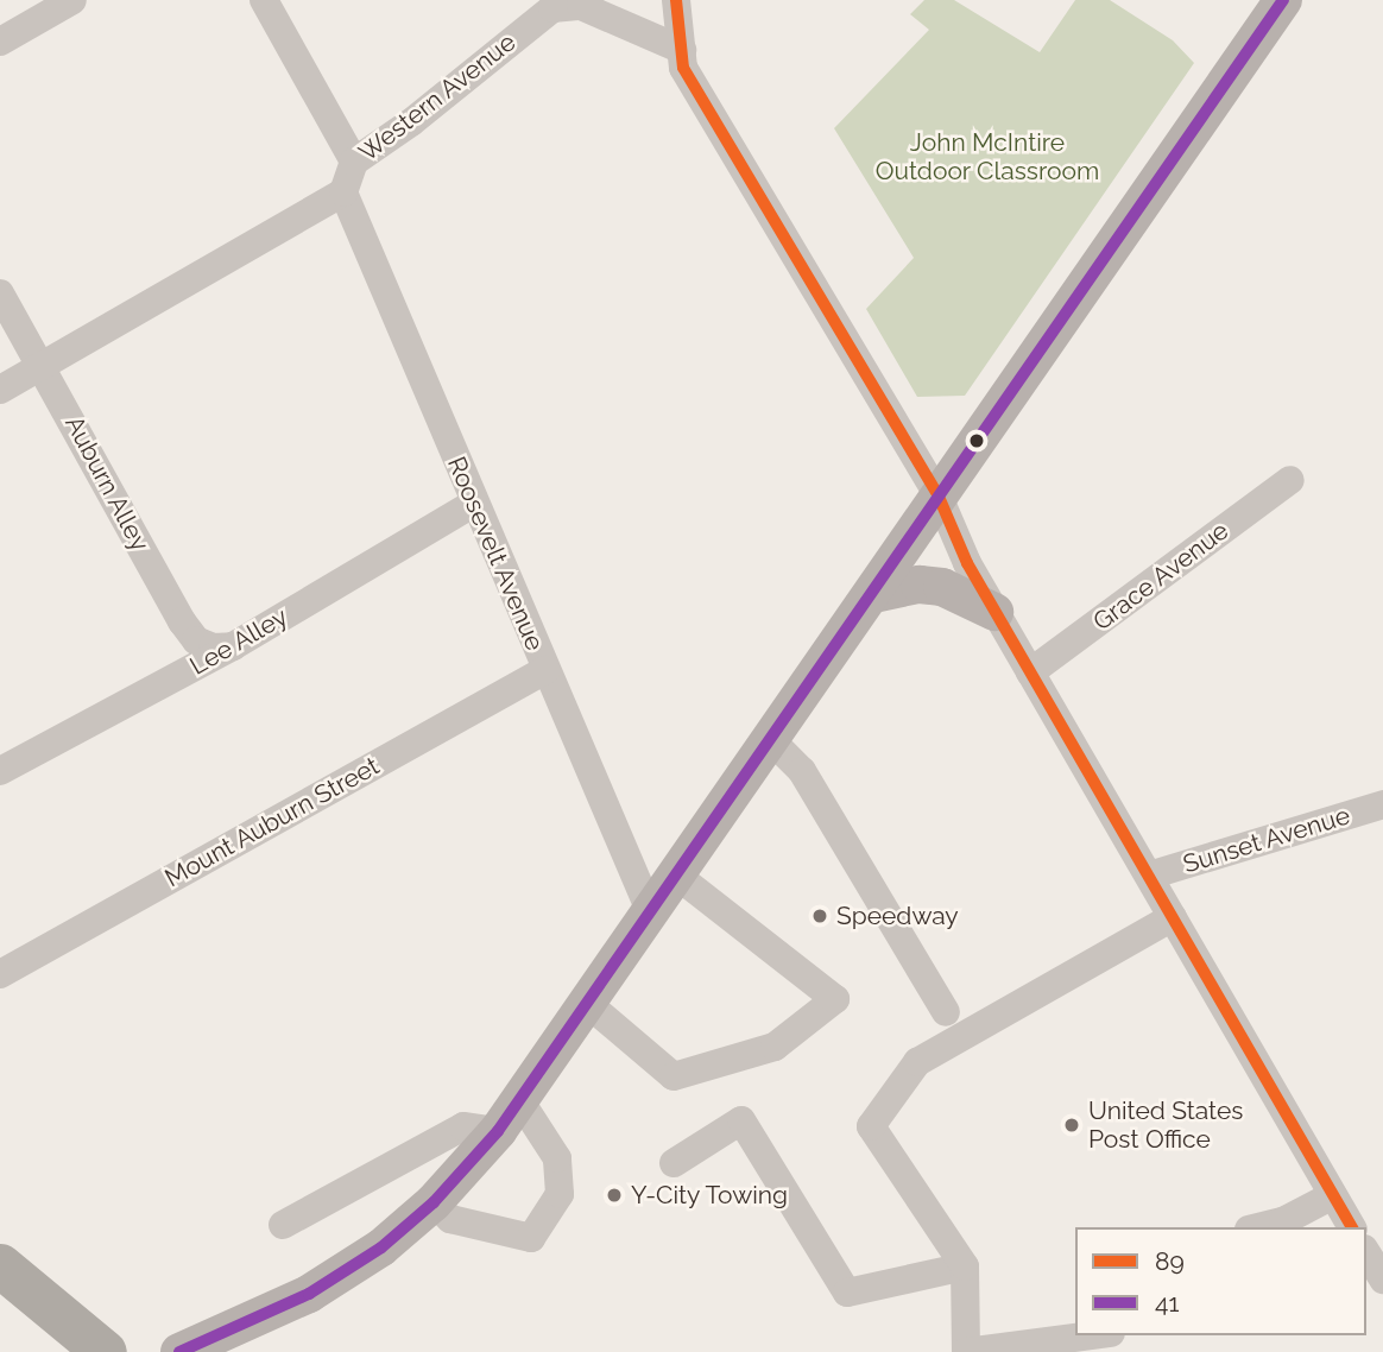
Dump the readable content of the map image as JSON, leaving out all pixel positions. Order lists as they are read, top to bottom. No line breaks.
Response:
{"streets":{"street":["Western Avenue","Auburn Alley","Roosevelt Avenue","Grace Avenue","Lee Alley","Mount Auburn Street","Sunset Avenue"]},"crossings":[["Western Avenue","Auburn Alley"],["Western Avenue","Roosevelt Avenue"],["Auburn Alley","Lee Alley"],["Roosevelt Avenue","Lee Alley"],["Roosevelt Avenue","Mount Auburn Street"]],"parks":["John McIntire Outdoor Classroom"],"places":["Speedway","United States Post Office","Y-City Towing"],"lines":["transit line 89","transit line 41"],"legend":["89","41"]}
